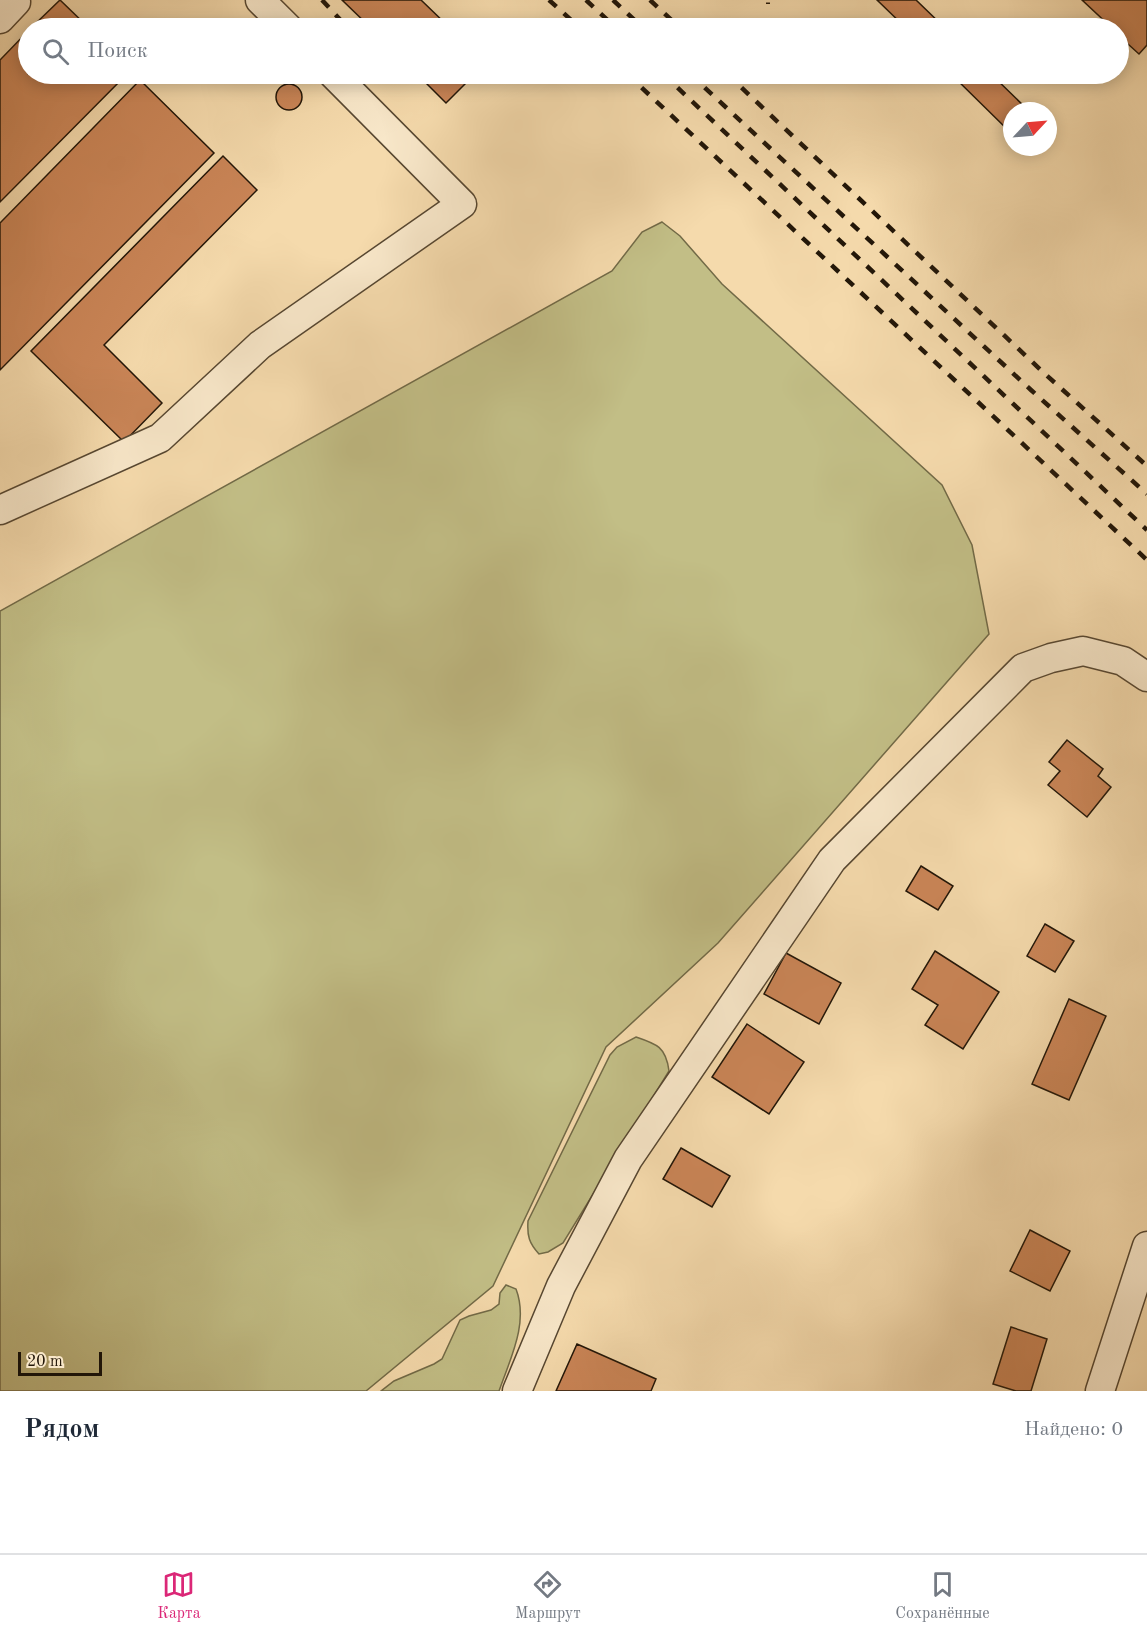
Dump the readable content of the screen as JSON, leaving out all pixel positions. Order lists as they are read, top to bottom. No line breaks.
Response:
{"scale_bar":"20 m","north":"top right","page":{"search":"Поиск","scale":"20 m","heading":["Рядом","Найдено: 0"],"nav":["Карта","Маршрут","Сохранённые"]}}
